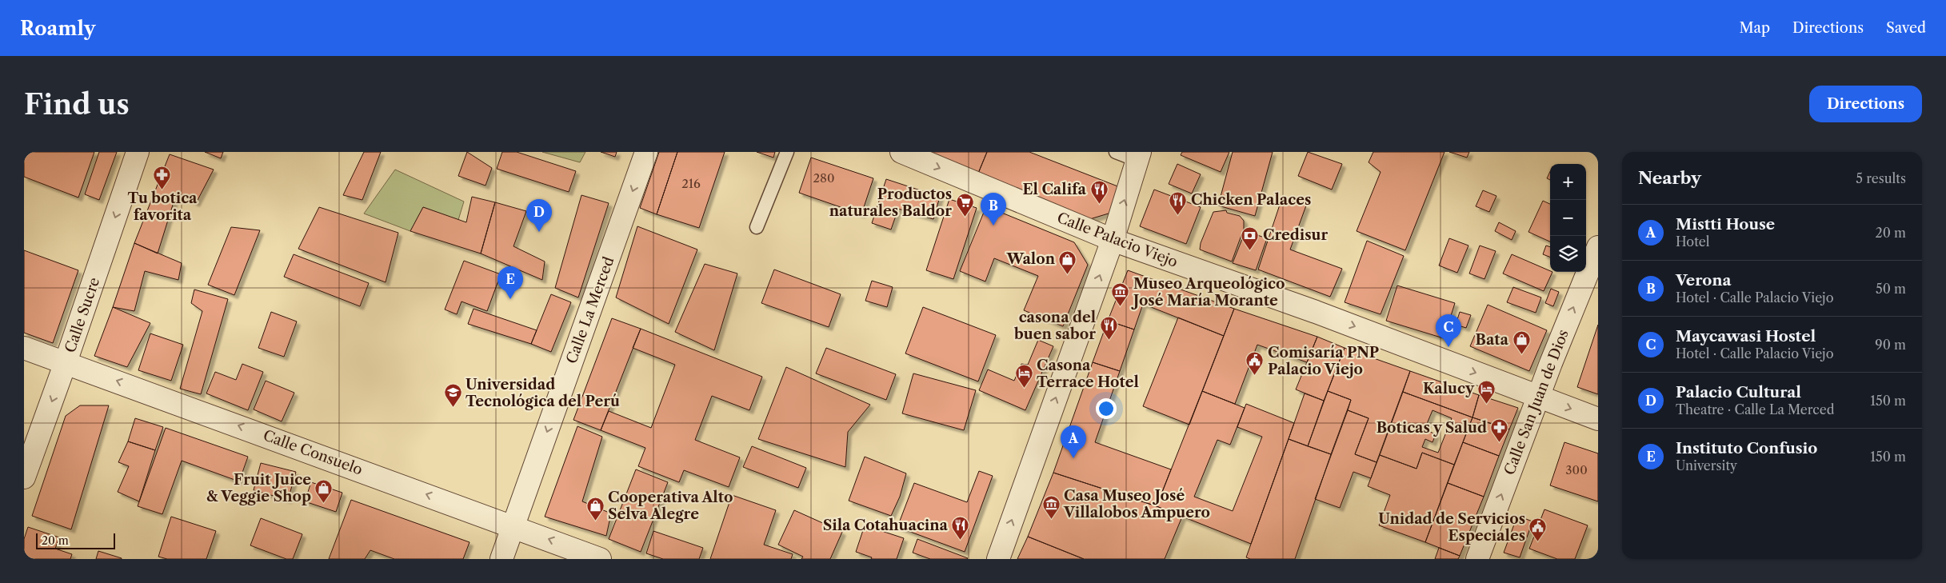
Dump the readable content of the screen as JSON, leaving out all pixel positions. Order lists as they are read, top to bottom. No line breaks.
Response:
{"streets":{"street":["Calle Palacio Viejo","Calle La Merced","Calle Sucre","Calle San Juan de Dios","Calle Consuelo"]},"crossings":[["Calle Palacio Viejo","Calle San Juan de Dios"],["Calle La Merced","Calle Consuelo"],["Calle Sucre","Calle Consuelo"]],"one_way":["Calle Palacio Viejo","Calle La Merced","Calle Sucre","Calle San Juan de Dios","Calle Consuelo"],"places":{"pharmacy":["Tu botica favorita","Boticas y Salud"],"restaurant":["El Califa","Chicken Palaces","casona del buen sabor","Sila Cotahuacina"],"supermarket":["Productos naturales Baldor"],"bank":["Credisur"],"shop":["Walon","Bata","Fruit Juice & Veggie Shop","Cooperativa Alto Selva Alegre"],"museum":["Museo Arqueológico José María Morante","Casa Museo José Villalobos Ampuero"],"public building":["Comisaría PNP Palacio Viejo","Unidad de Servicios Especiales"],"hotel":["Casona Terrace Hotel","Kalucy"],"school or university":["Universidad Tecnológica del Perú"]},"house_numbers":["280","216","300"],"scale_bar":"20 m","page":{"header":"Roamly","nav":["Map","Directions","Saved"],"buttons":"Directions","title":"Find us","heading":["Nearby","5 results"],"map_buttons":["+","−"],"pins":["B","D","E","C","A"],"list":[{"mark":"A","name":"Mistti House","note":"Hotel","value":"20 m"},{"mark":"B","name":"Verona","note":"Hotel · Calle Palacio Viejo","value":"50 m"},{"mark":"C","name":"Maycawasi Hostel","note":"Hotel · Calle Palacio Viejo","value":"90 m"},{"mark":"D","name":"Palacio Cultural","note":"Theatre · Calle La Merced","value":"150 m"},{"mark":"E","name":"Instituto Confusio","note":"University","value":"150 m"}],"scale":"20 m"}}
